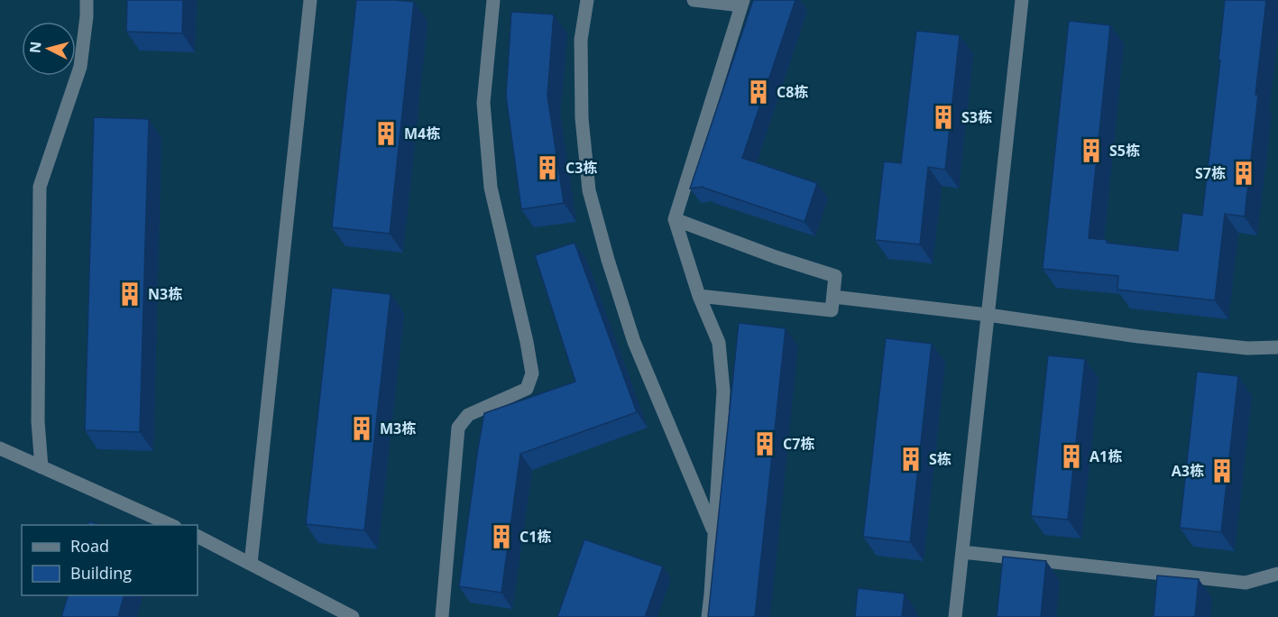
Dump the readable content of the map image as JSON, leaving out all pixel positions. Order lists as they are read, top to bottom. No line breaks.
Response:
{"places":{"building":["C8栋","S3栋","M4栋","S5栋","C3栋","S7栋","N3栋","M3栋","C7栋","A1栋","S栋","A3栋","C1栋"]},"legend":["Road","Building"],"north":"left"}
